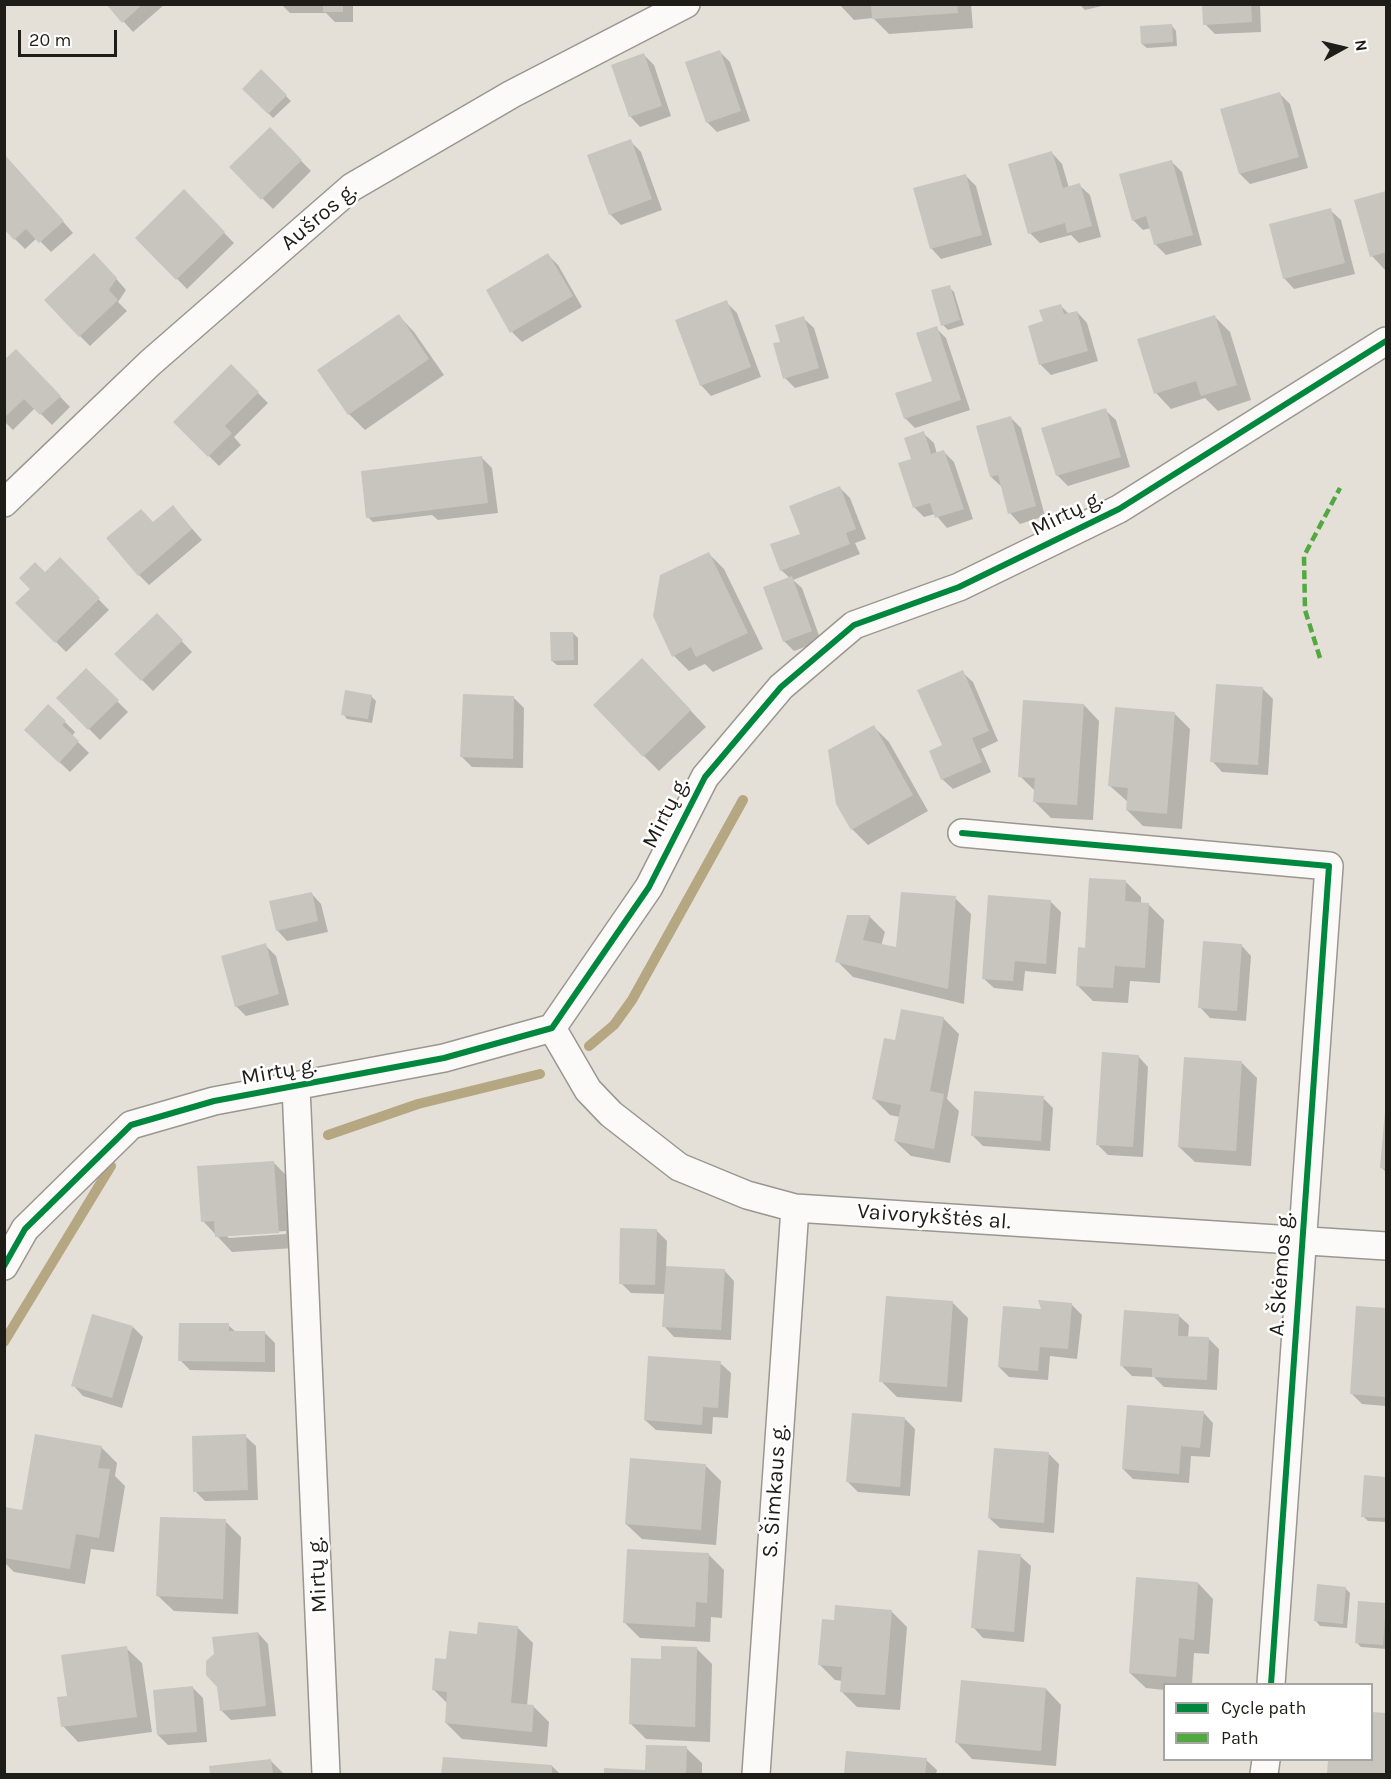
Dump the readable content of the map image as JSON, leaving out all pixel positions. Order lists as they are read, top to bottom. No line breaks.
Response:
{"streets":{"street":["Aušros g.","Mirtų g.","Vaivorykštės al.","A. Škėmos g.","S. Šimkaus g."]},"crossings":[["Mirtų g.","Vaivorykštės al."],["Vaivorykštės al.","A. Škėmos g."],["Vaivorykštės al.","S. Šimkaus g."]],"legend":["Cycle path","Path"],"scale_bar":"20 m","north":"right"}
